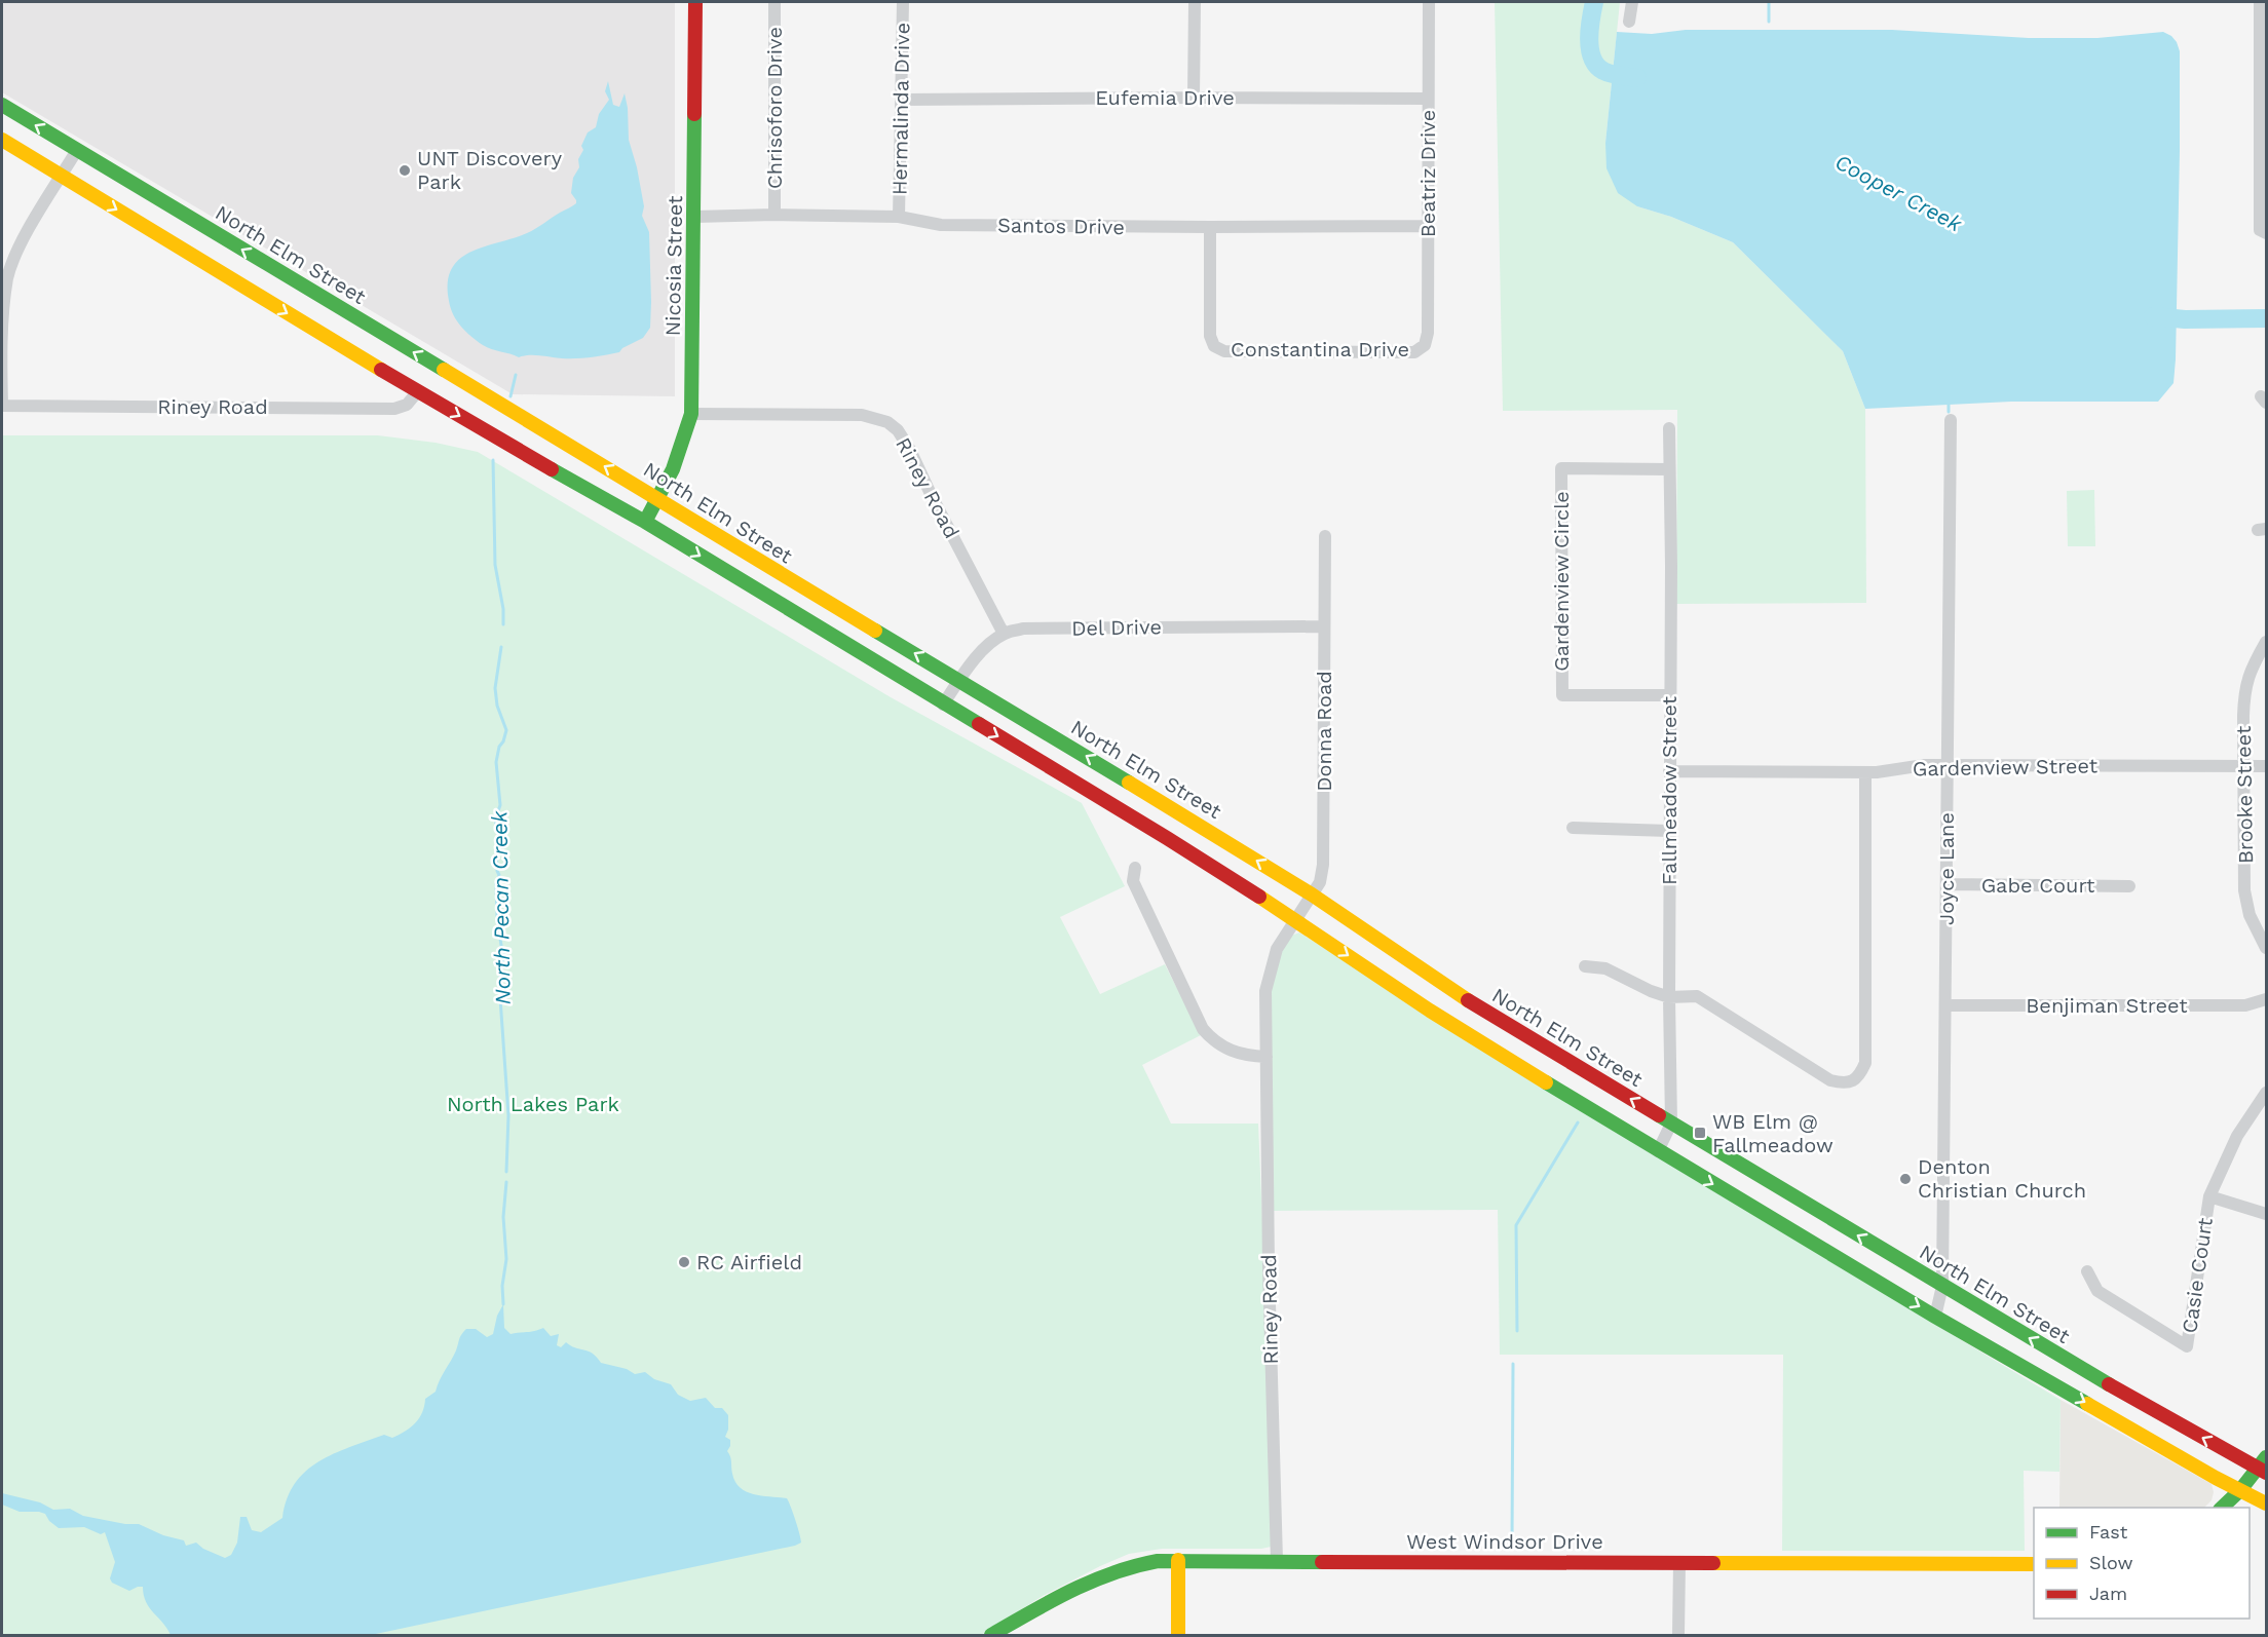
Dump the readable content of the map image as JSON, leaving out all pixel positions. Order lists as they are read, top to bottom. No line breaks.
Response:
{"streets":{"main road":["North Elm Street","Nicosia Street","West Windsor Drive"],"street":["Eufemia Drive","Chrisoforo Drive","Hermalinda Drive","Beatriz Drive","Santos Drive","Constantina Drive","Riney Road","Gardenview Circle","Del Drive","Donna Road","Gardenview Street","Fallmeadow Street","Brooke Street","Joyce Lane","Gabe Court","Benjiman Street","Casie Court"]},"crossings":[["Eufemia Drive","Hermalinda Drive"],["Eufemia Drive","Beatriz Drive"],["Chrisoforo Drive","Santos Drive"],["Hermalinda Drive","Santos Drive"],["Beatriz Drive","Santos Drive"],["Beatriz Drive","Constantina Drive"],["Santos Drive","Nicosia Street"],["Santos Drive","Constantina Drive"],["North Elm Street","Nicosia Street"],["North Elm Street","Donna Road"],["North Elm Street","Fallmeadow Street"],["North Elm Street","Joyce Lane"],["Nicosia Street","Riney Road"],["Riney Road","Del Drive"],["Riney Road","Donna Road"],["Riney Road","West Windsor Drive"],["Gardenview Circle","Fallmeadow Street"],["Del Drive","Donna Road"],["Gardenview Street","Fallmeadow Street"],["Gardenview Street","Brooke Street"],["Gardenview Street","Joyce Lane"],["Joyce Lane","Gabe Court"],["Joyce Lane","Benjiman Street"]],"water":["Cooper Creek","North Pecan Creek"],"parks":["North Lakes Park"],"places":{"other":["UNT Discovery Park","Denton Christian Church","RC Airfield"],"transit":["WB Elm @ Fallmeadow"]},"legend":["Fast","Slow","Jam"]}
